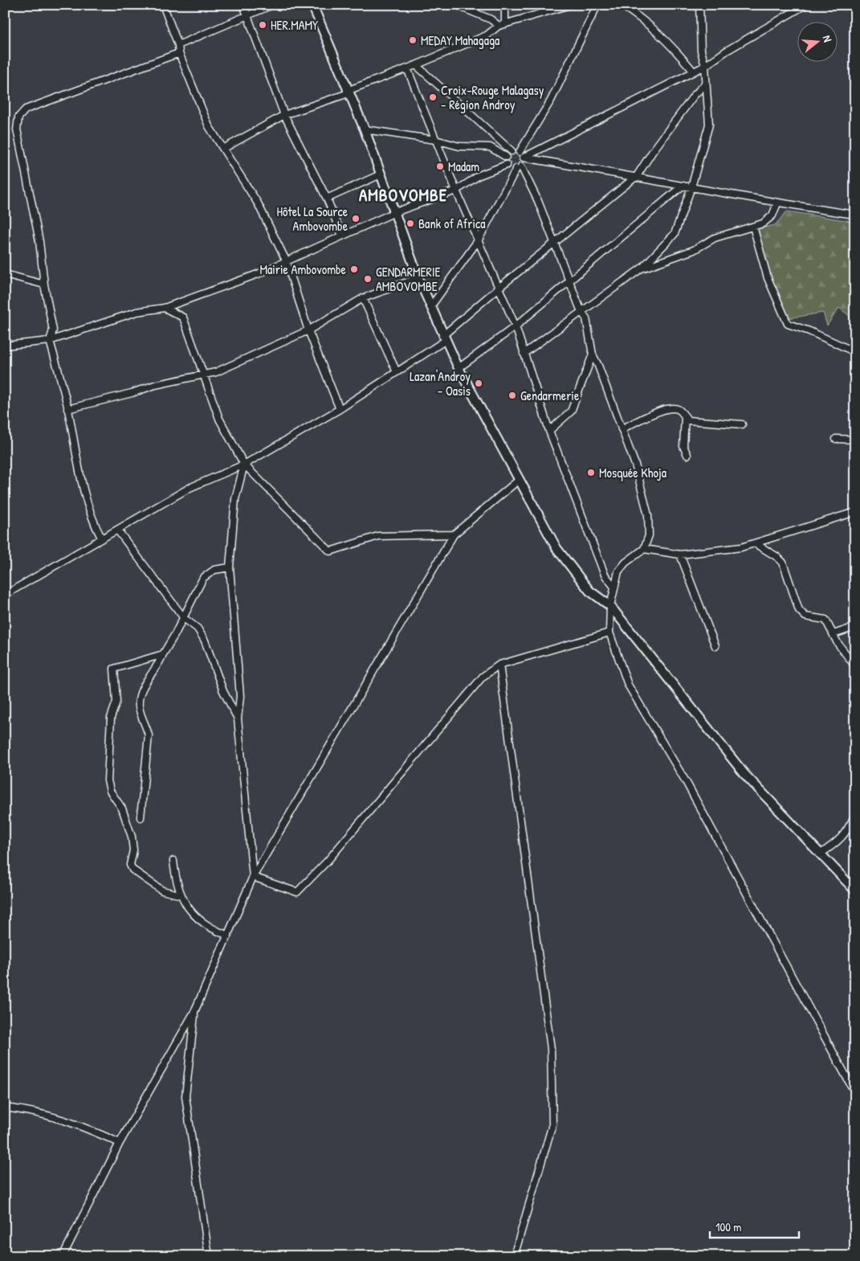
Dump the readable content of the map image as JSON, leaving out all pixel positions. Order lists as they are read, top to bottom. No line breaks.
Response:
{"districts":["AMBOVOMBE"],"places":["HER.MAMY","MEDAY Mahagaga","Croix-Rouge Malagasy - Région Androy","Madam","Hôtel La Source Ambovombe","Bank of Africa","Mairie Ambovombe","GENDARMERIE AMBOVOMBE","Lazan'Androy - Oasis","Gendarmerie","Mosquée Khoja"],"scale_bar":"100 m","north":"right"}
